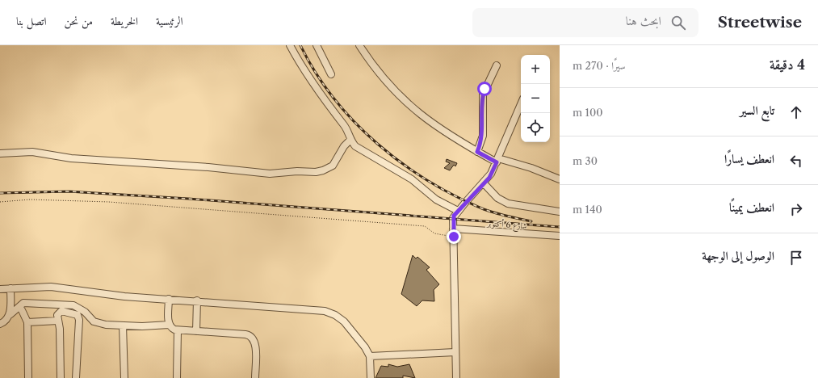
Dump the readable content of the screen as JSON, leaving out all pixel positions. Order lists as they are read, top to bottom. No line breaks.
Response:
{"streets":{"street":["شارع 6 أكتوبر"]},"page":{"header":"Streetwise","search":"ابحث هنا","nav":["الرئيسية","الخريطة","من نحن","اتصل بنا"],"heading":["4 دقيقة","سيرًا · 270 m"],"map_buttons":["+","−"],"list":[["تابع السير","100 m"],["انعطف يسارًا","30 m"],["انعطف يمينًا","140 m"],"الوصول إلى الوجهة"]}}
